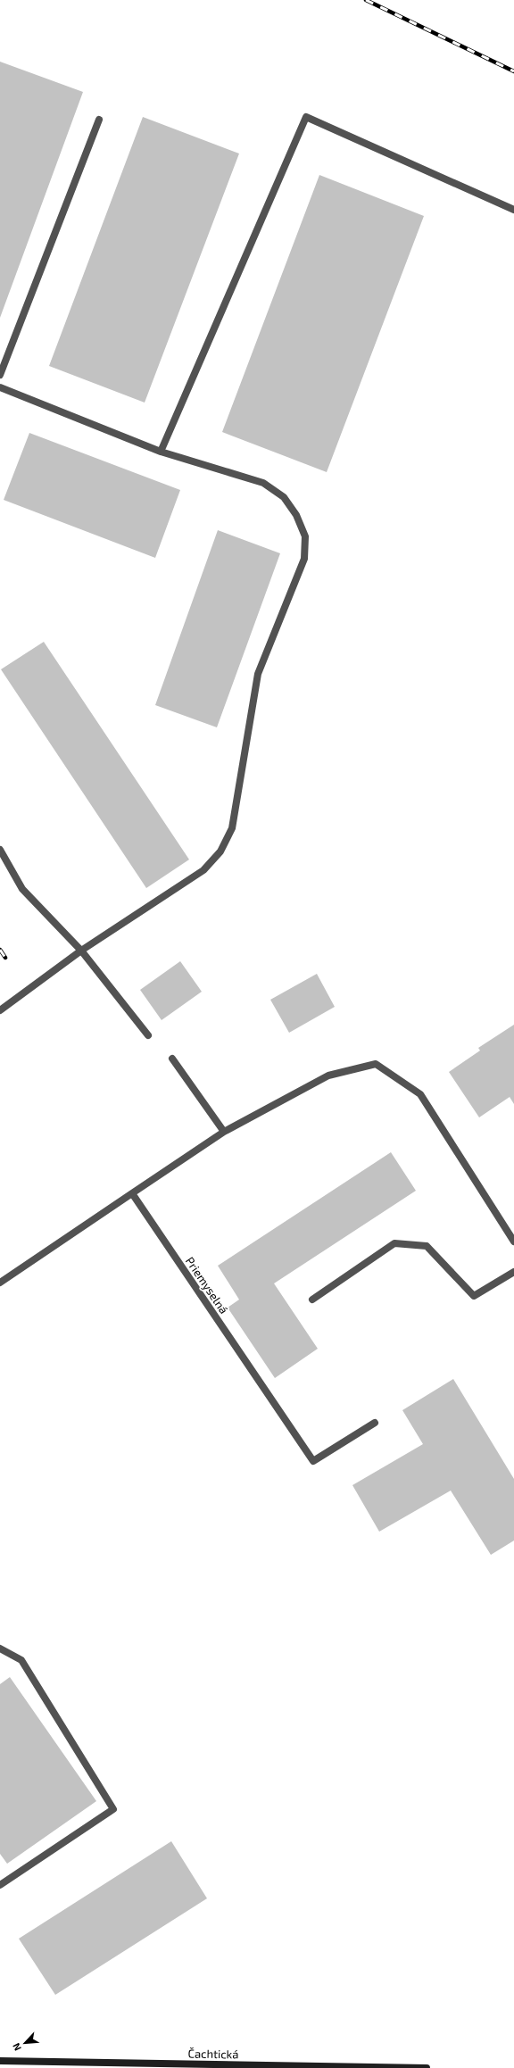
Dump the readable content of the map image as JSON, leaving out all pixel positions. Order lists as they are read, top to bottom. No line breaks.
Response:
{"streets":{"main road":["Čachtická"],"lane":["Priemyselná"]},"north":"bottom left"}
